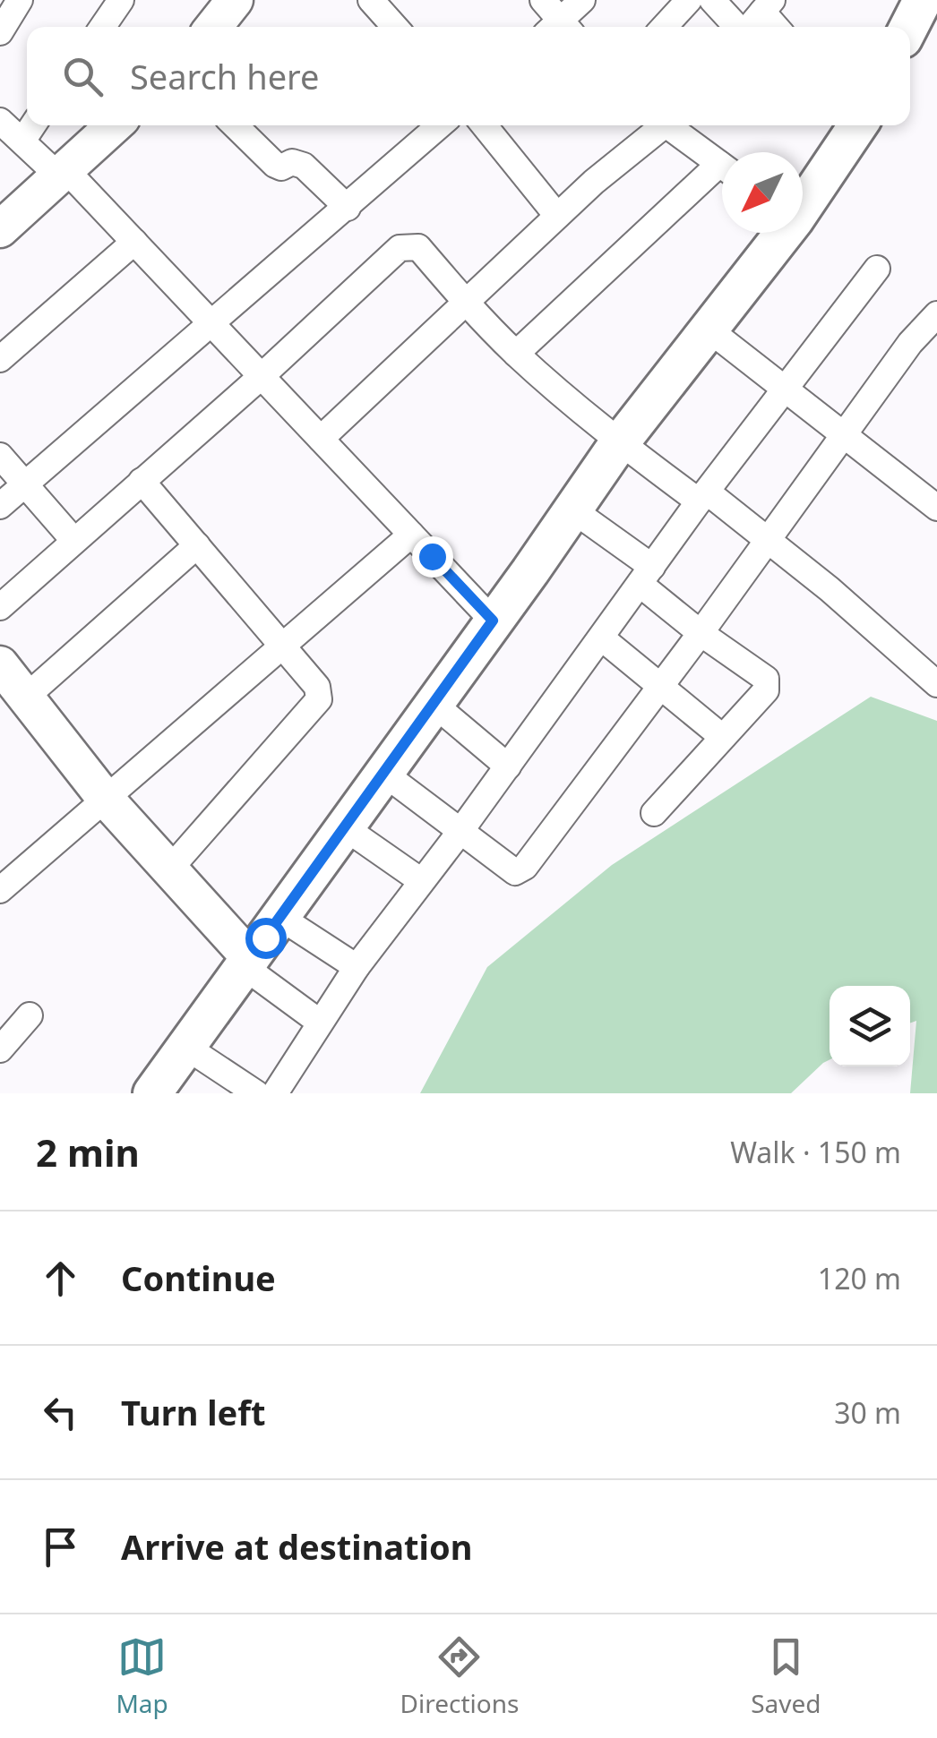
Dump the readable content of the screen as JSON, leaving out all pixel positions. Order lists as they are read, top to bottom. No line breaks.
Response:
{"north":"bottom left","page":{"search":"Search here","heading":["2 min","Walk · 150 m"],"list":[["Continue","120 m"],["Turn left","30 m"],"Arrive at destination"],"nav":["Map","Directions","Saved"]}}
